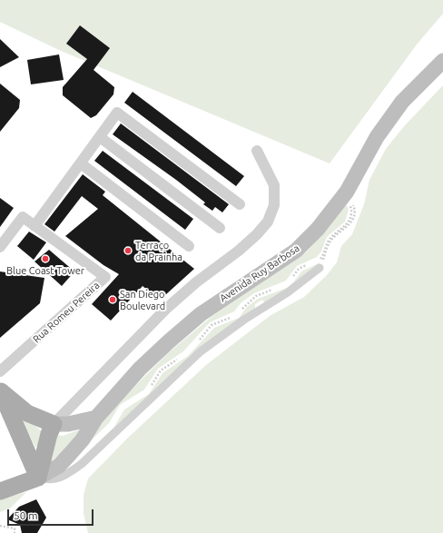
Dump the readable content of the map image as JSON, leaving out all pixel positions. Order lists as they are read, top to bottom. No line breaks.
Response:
{"streets":{"main road":["Avenida Ruy Barbosa"],"street":["Rua Romeu Pereira"]},"places":["Terraço da Prainha","Blue Coast Tower","San Diego Boulevard"],"scale_bar":"50 m"}
